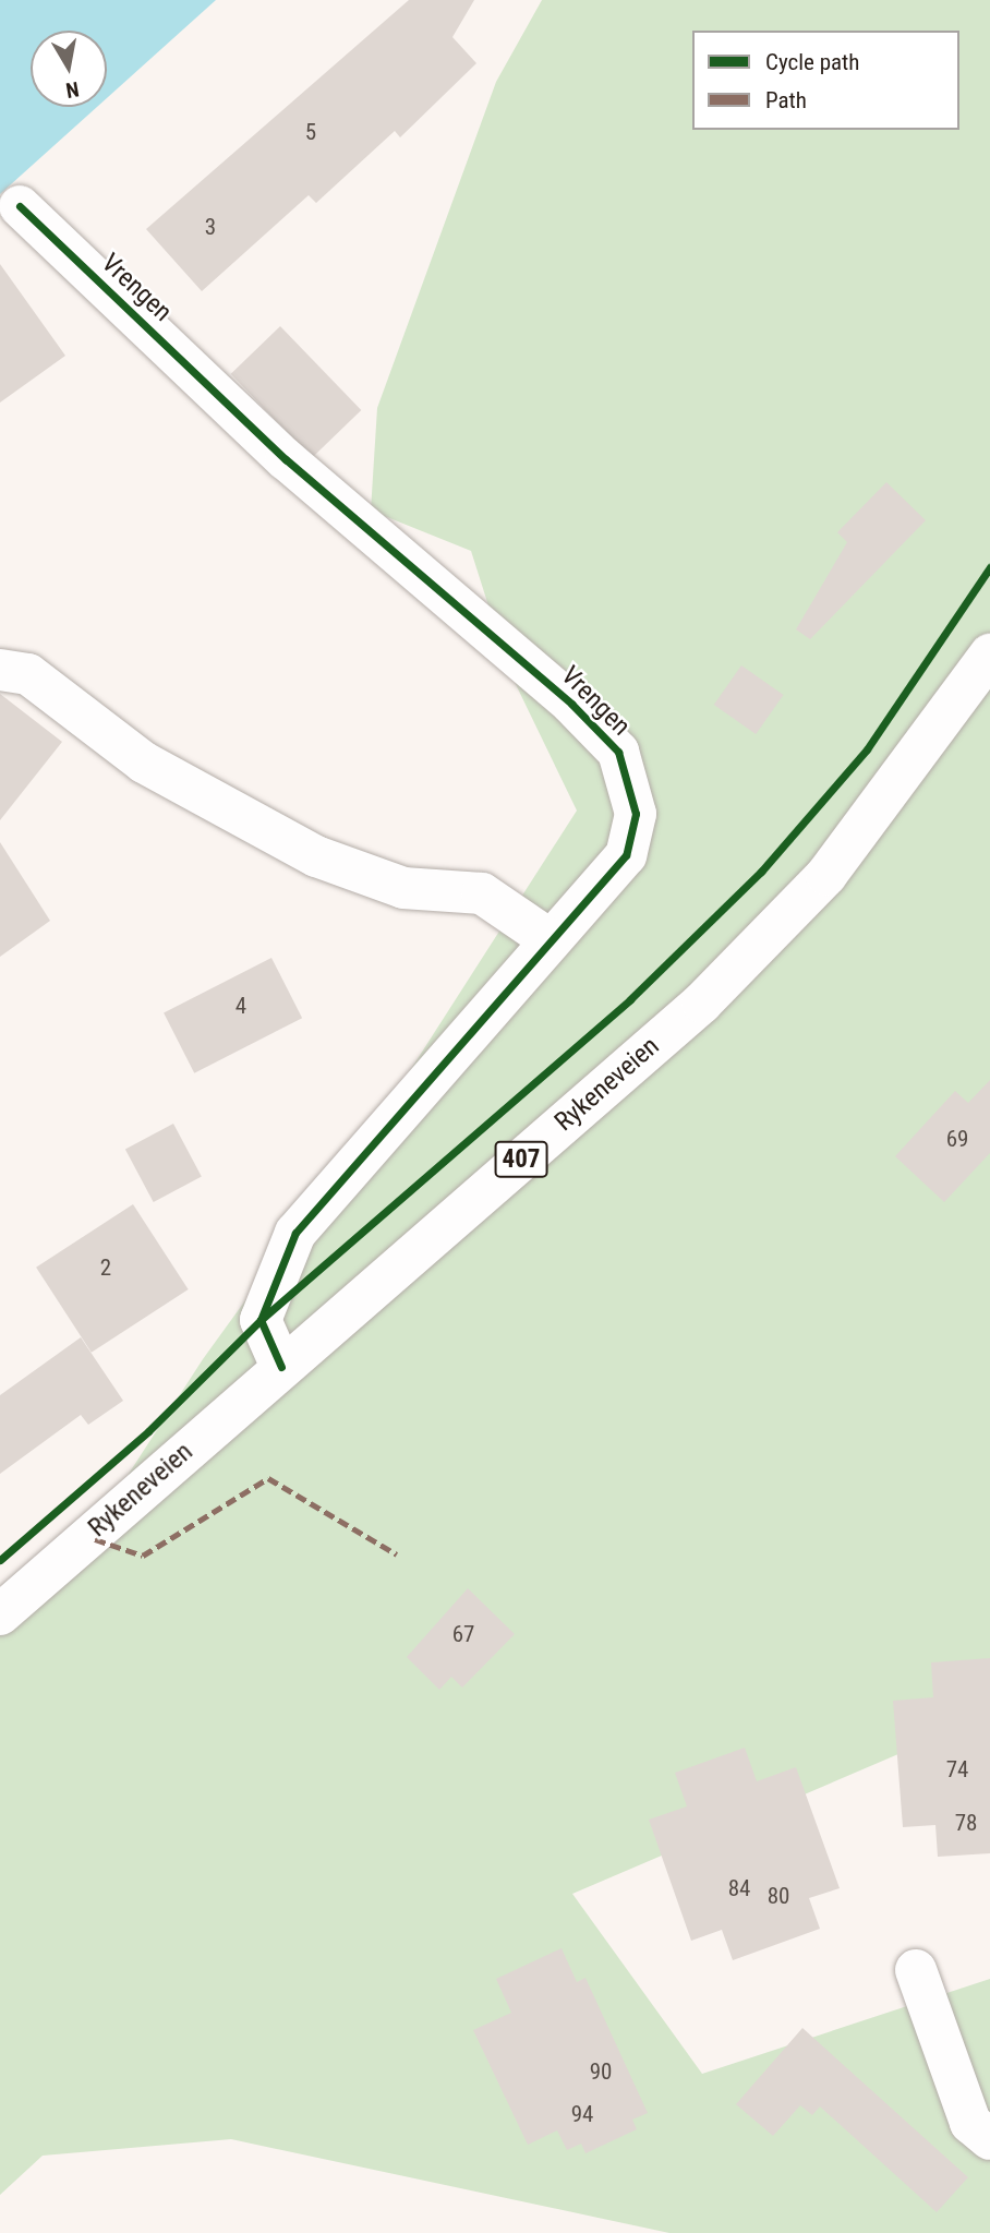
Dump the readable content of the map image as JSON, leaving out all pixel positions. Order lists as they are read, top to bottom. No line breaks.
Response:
{"streets":{"street":["Vrengen","Rykeneveien","407"]},"crossings":[["Vrengen","Rykeneveien"]],"house_numbers":["5","3","4","69","2","67","74","78","84","80","90","94"],"legend":["Cycle path","Path"],"north":"bottom"}
